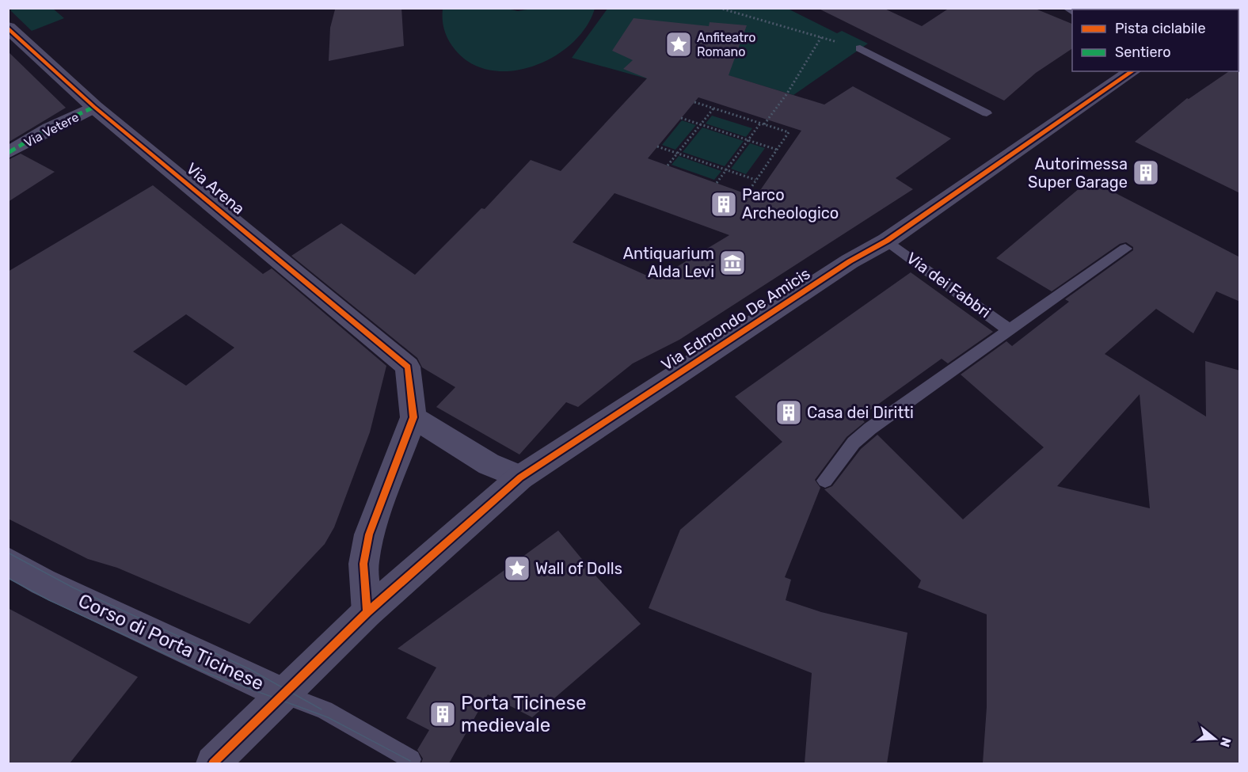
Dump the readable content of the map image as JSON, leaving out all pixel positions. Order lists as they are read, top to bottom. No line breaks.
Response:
{"streets":{"street":["Via Vetere","Via Arena","Via Edmondo De Amicis","Corso di Porta Ticinese"],"lane":["Via dei Fabbri"]},"crossings":[["Via Vetere","Via Arena"],["Via dei Fabbri","Via Edmondo De Amicis"],["Via Edmondo De Amicis","Corso di Porta Ticinese"]],"places":{"place":["Anfiteatro Romano","Wall of Dolls"],"building":["Autorimessa Super Garage","Parco Archeologico","Casa dei Diritti","Porta Ticinese medievale"],"museum":["Antiquarium Alda Levi"]},"legend":["Pista ciclabile","Sentiero"],"north":"right"}
